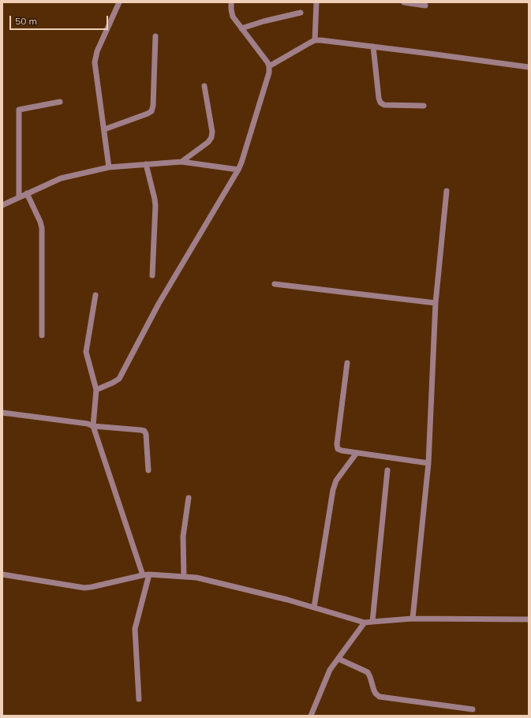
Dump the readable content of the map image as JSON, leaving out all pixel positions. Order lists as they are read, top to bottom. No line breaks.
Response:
{"scale_bar":"50 m"}
